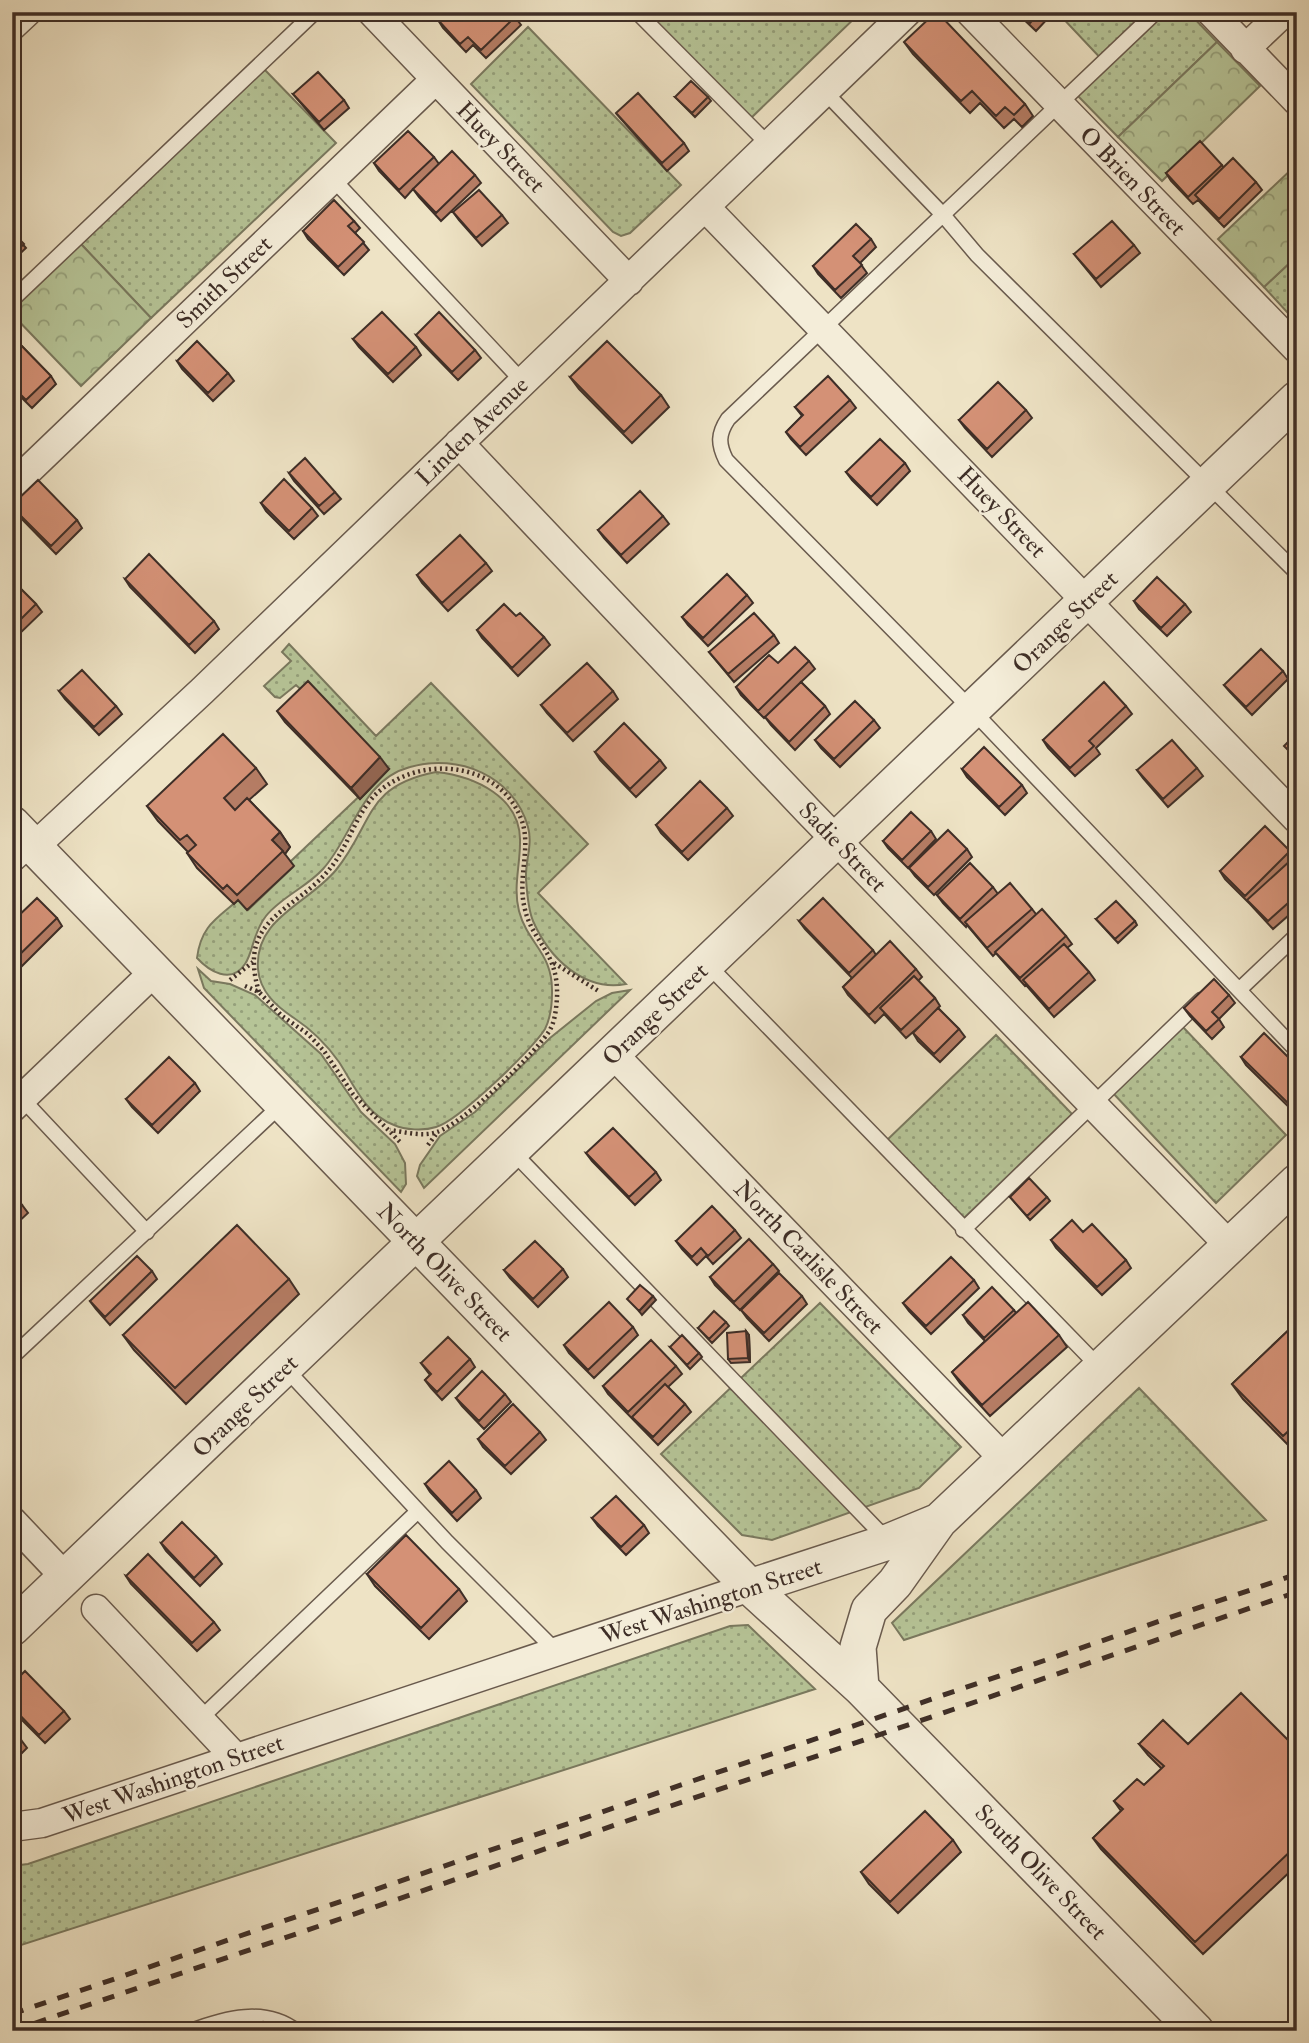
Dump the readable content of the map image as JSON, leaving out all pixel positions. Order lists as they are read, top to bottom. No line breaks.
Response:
{"streets":{"street":["Huey Street","O Brien Street","Smith Street","Linden Avenue","Orange Street","Sadie Street","North Carlisle Street","North Olive Street","West Washington Street","South Olive Street"]},"crossings":[["Huey Street","Smith Street"],["Huey Street","Linden Avenue"],["Huey Street","Orange Street"],["Linden Avenue","Sadie Street"],["Linden Avenue","North Olive Street"],["Orange Street","Sadie Street"],["Orange Street","North Carlisle Street"],["Orange Street","North Olive Street"],["North Olive Street","West Washington Street"],["North Olive Street","South Olive Street"]]}
